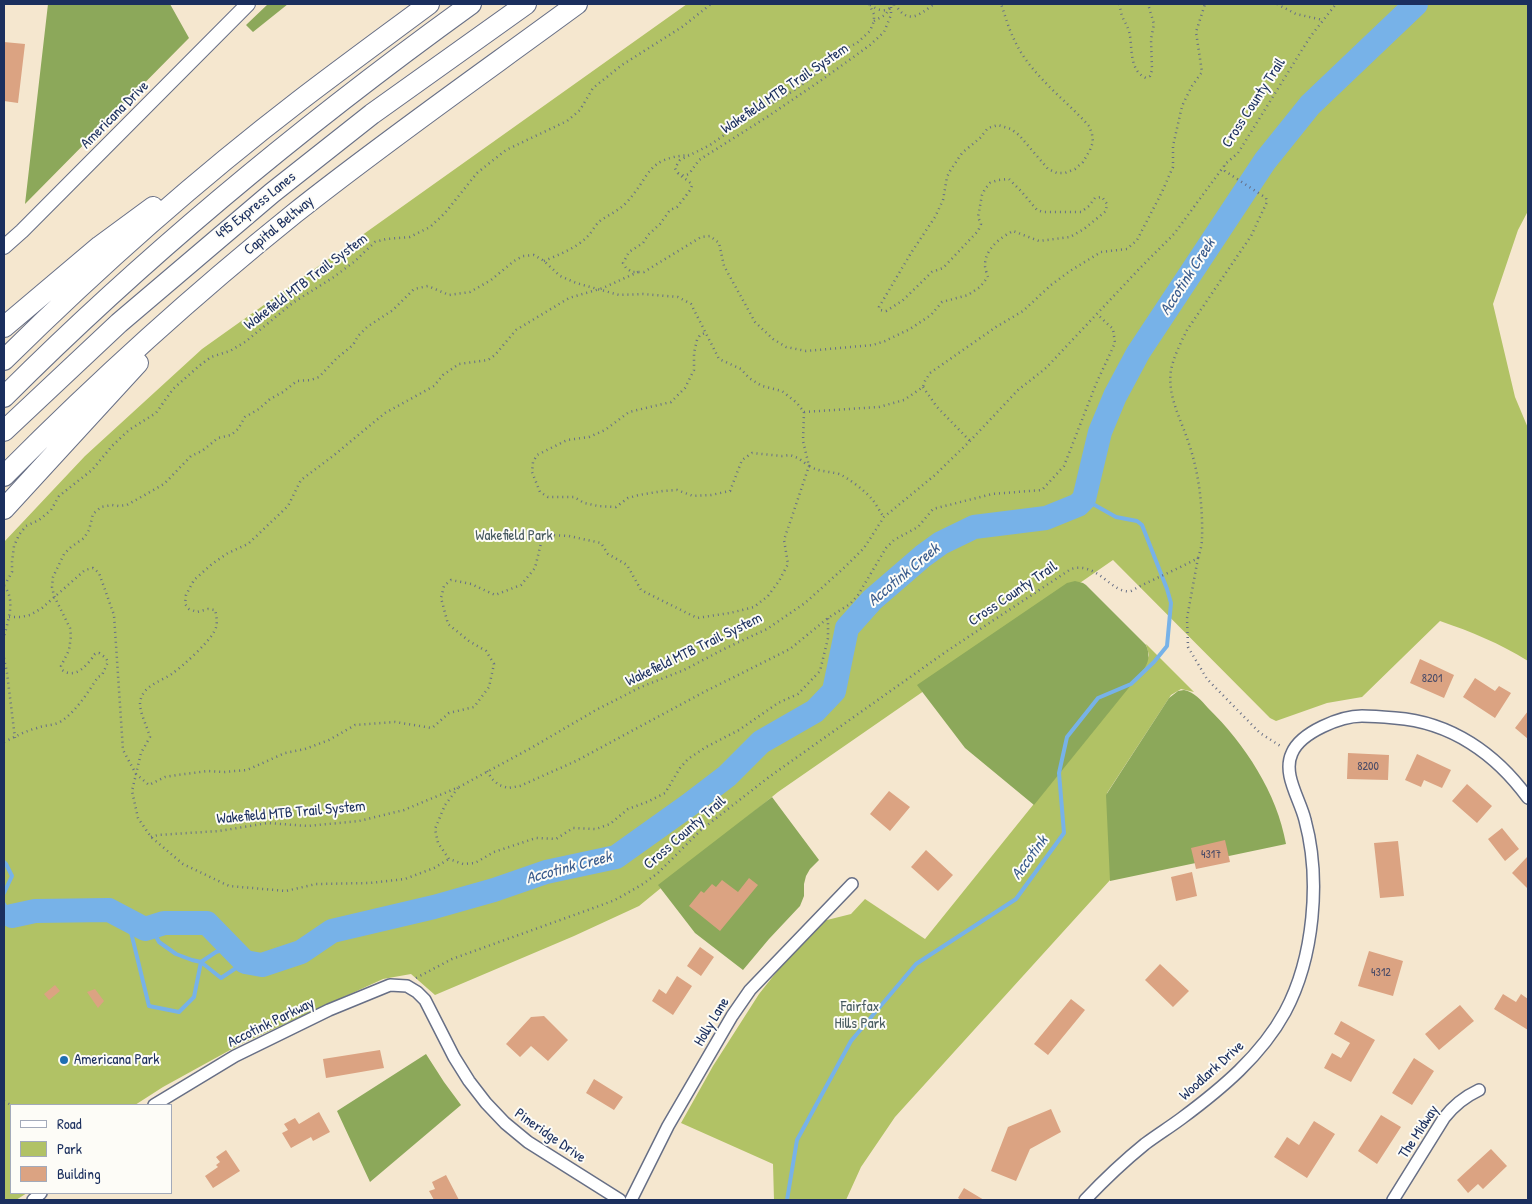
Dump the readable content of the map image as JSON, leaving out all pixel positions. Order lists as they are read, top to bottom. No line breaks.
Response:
{"streets":{"highway":["495 Express Lanes","Capital Beltway"],"street":["Americana Drive","Holly Lane","Accotink Parkway","Woodlark Drive","The Midway","Pineridge Drive"],"path":["Wakefield MTB Trail System","Cross County Trail"]},"crossings":[["Wakefield MTB Trail System","Cross County Trail"],["Cross County Trail","Accotink Parkway"],["Cross County Trail","Pineridge Drive"],["Accotink Parkway","Pineridge Drive"]],"water":["Accotink Creek","Accotink"],"parks":["Wakefield Park","Fairfax Hills Park"],"places":["Americana Park"],"house_numbers":["8201","8200","4317","4312"],"legend":["Road","Park","Building"]}
